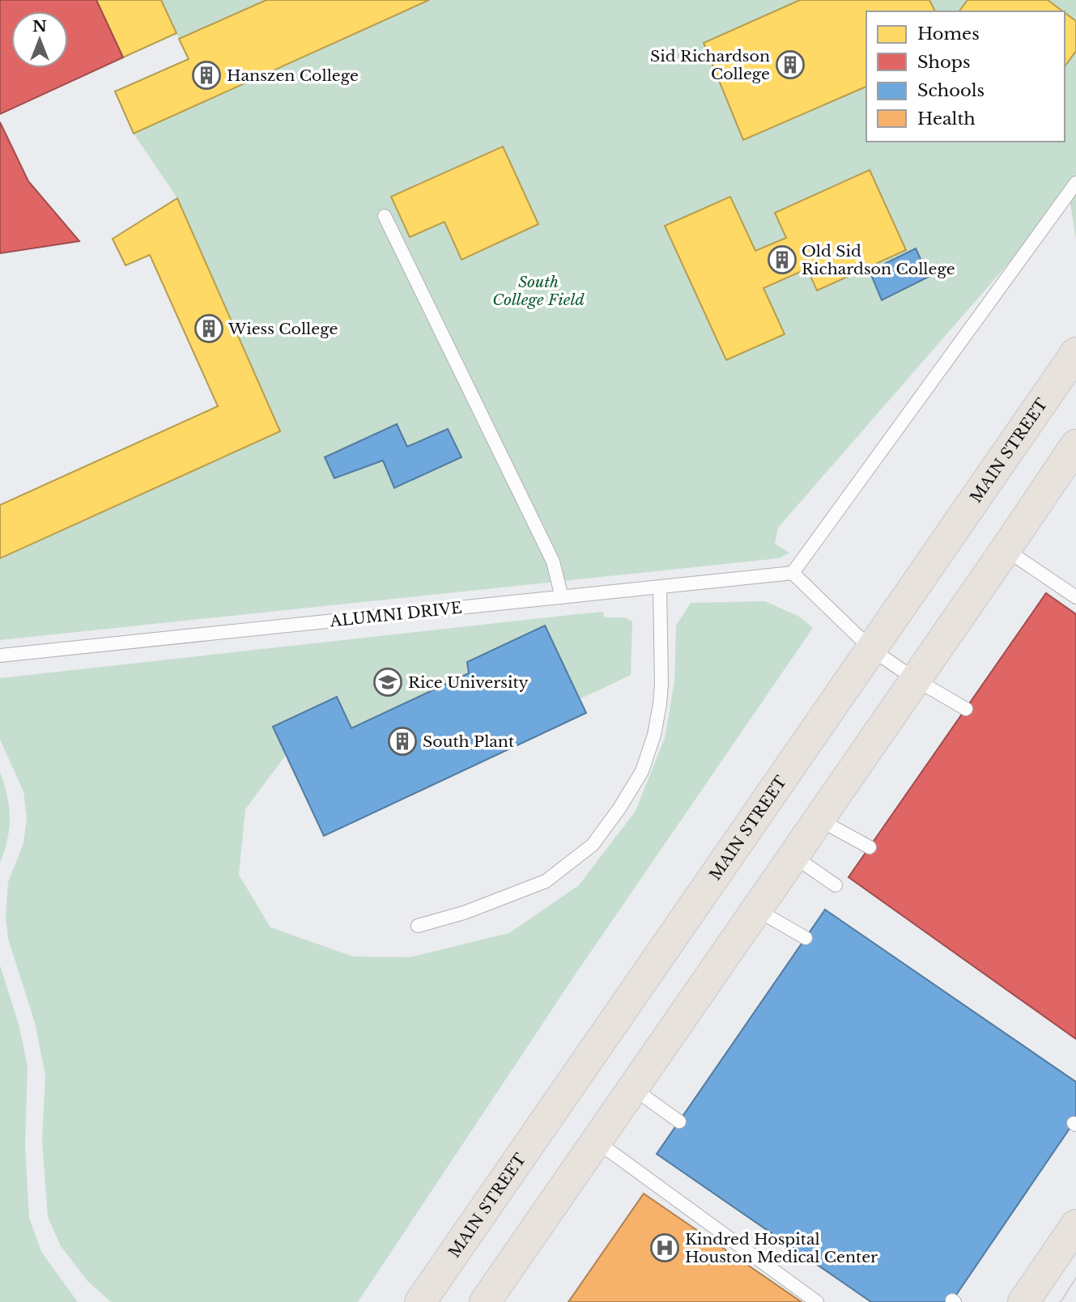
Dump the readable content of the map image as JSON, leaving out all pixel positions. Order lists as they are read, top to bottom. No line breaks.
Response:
{"streets":{"main road":["MAIN STREET"],"lane":["ALUMNI DRIVE"]},"parks":["South College Field"],"places":{"building":["Sid Richardson College","Hanszen College","Old Sid Richardson College","Wiess College","South Plant"],"school or university":["Rice University"],"hospital":["Kindred Hospital Houston Medical Center"]},"legend":["Homes","Shops","Schools","Health"],"north":"top"}
